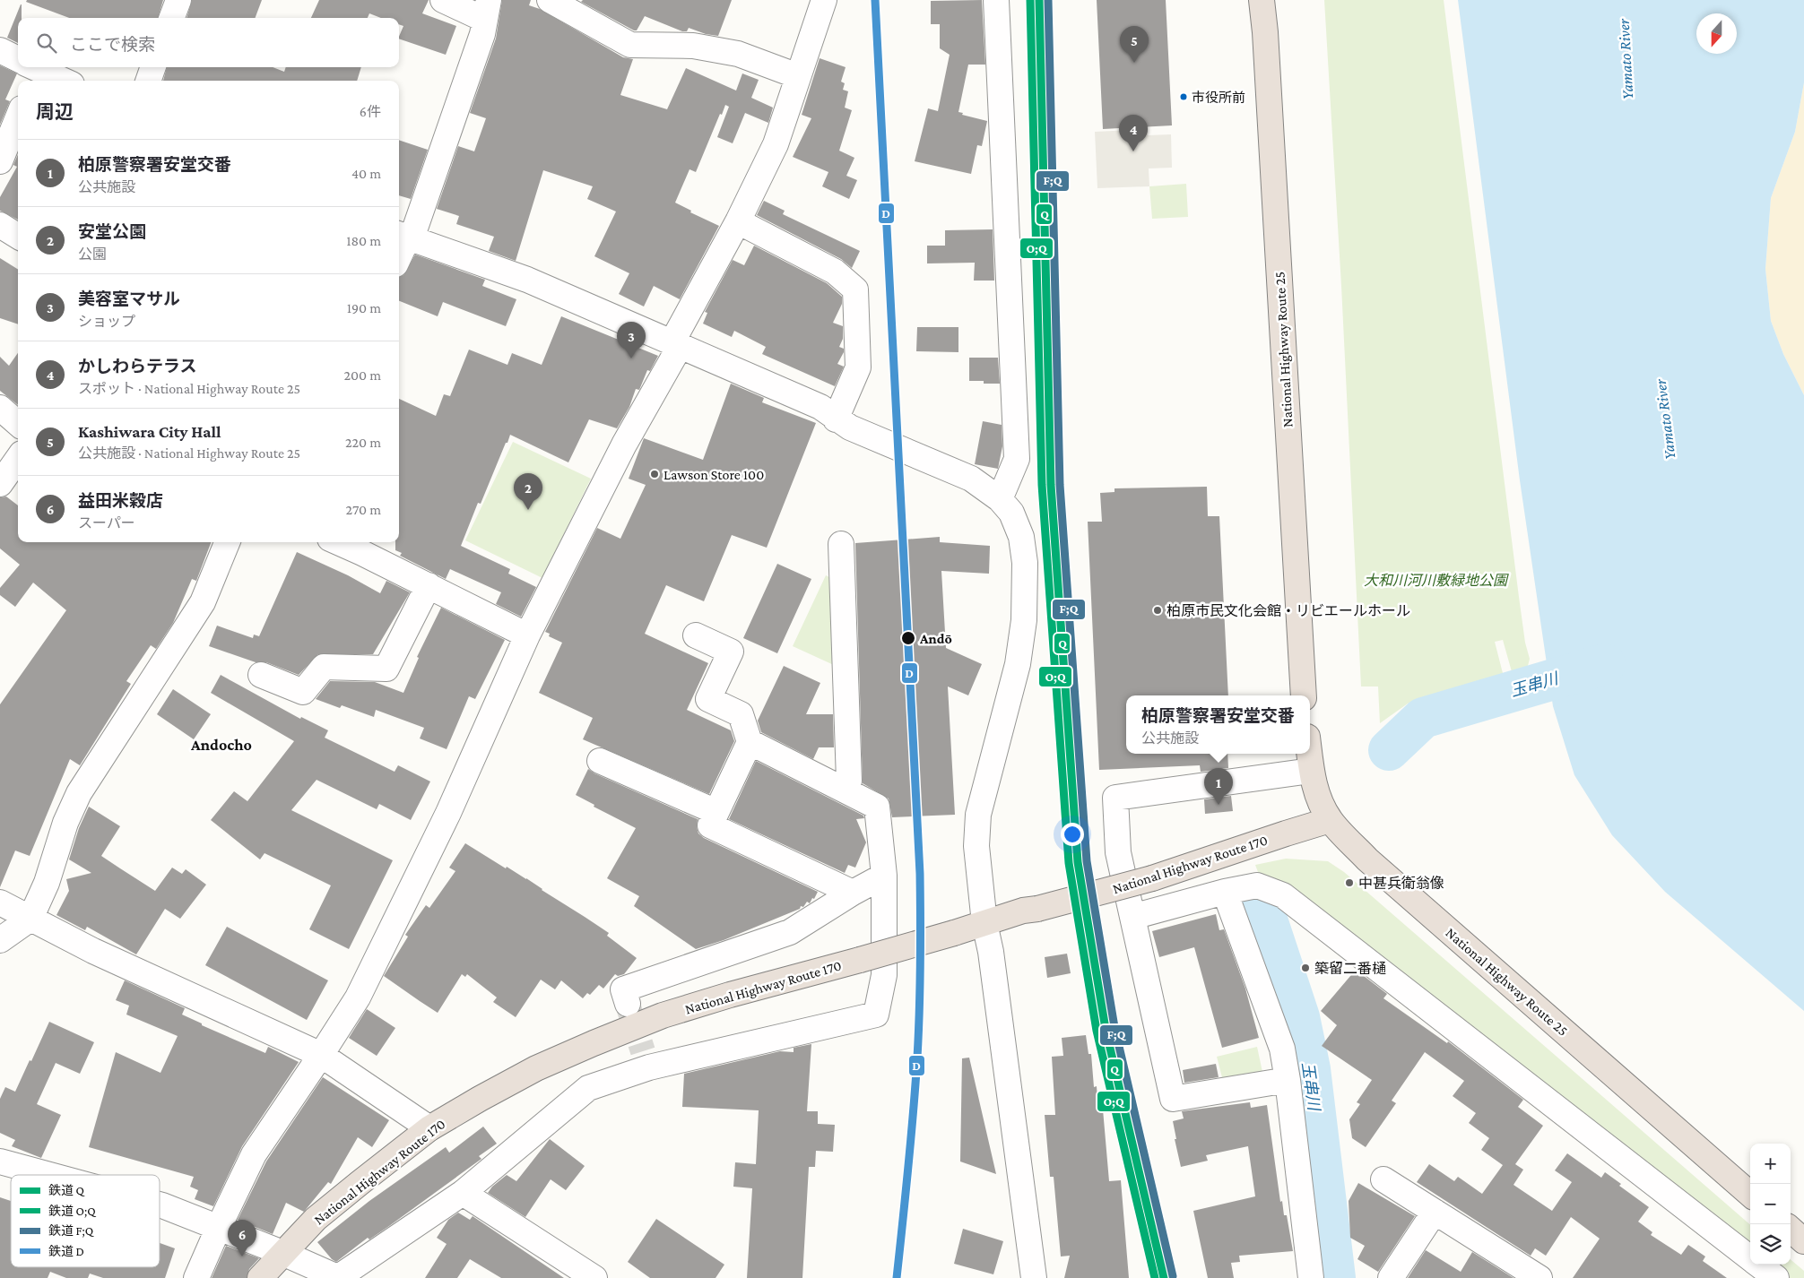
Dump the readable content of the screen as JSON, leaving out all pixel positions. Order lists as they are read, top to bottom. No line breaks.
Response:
{"streets":{"highway":["National Highway Route 25","National Highway Route 170"]},"crossings":[["National Highway Route 25","National Highway Route 170"]],"districts":["Andocho"],"water":["Yamato River","玉串川"],"parks":["大和川河川敷緑地公園"],"places":["市役所前","Lawson Store 100","柏原市民文化会館・リビエールホール","Andō","中甚兵衛翁像","築留二番樋"],"lines":["rail line Q","rail line O;Q","rail line F;Q","rail line D"],"legend":["鉄道 Q","鉄道 O;Q","鉄道 F;Q","鉄道 D"],"north":"bottom","page":{"search":"ここで検索","pins":["5","4","3","2","1","6"],"heading":["周辺","6件"],"list":[{"mark":"1","name":"柏原警察署安堂交番","note":"公共施設","value":"40 m"},{"mark":"2","name":"安堂公園","note":"公園","value":"180 m"},{"mark":"3","name":"美容室マサル","note":"ショップ","value":"190 m"},{"mark":"4","name":"かしわらテラス","note":"スポット · National Highway Route 25","value":"200 m"},{"mark":"5","name":"Kashiwara City Hall","note":"公共施設 · National Highway Route 25","value":"220 m"},{"mark":"6","name":"益田米穀店","note":"スーパー","value":"270 m"}],"popup":["柏原警察署安堂交番","公共施設"],"map_buttons":["+","−"]}}
